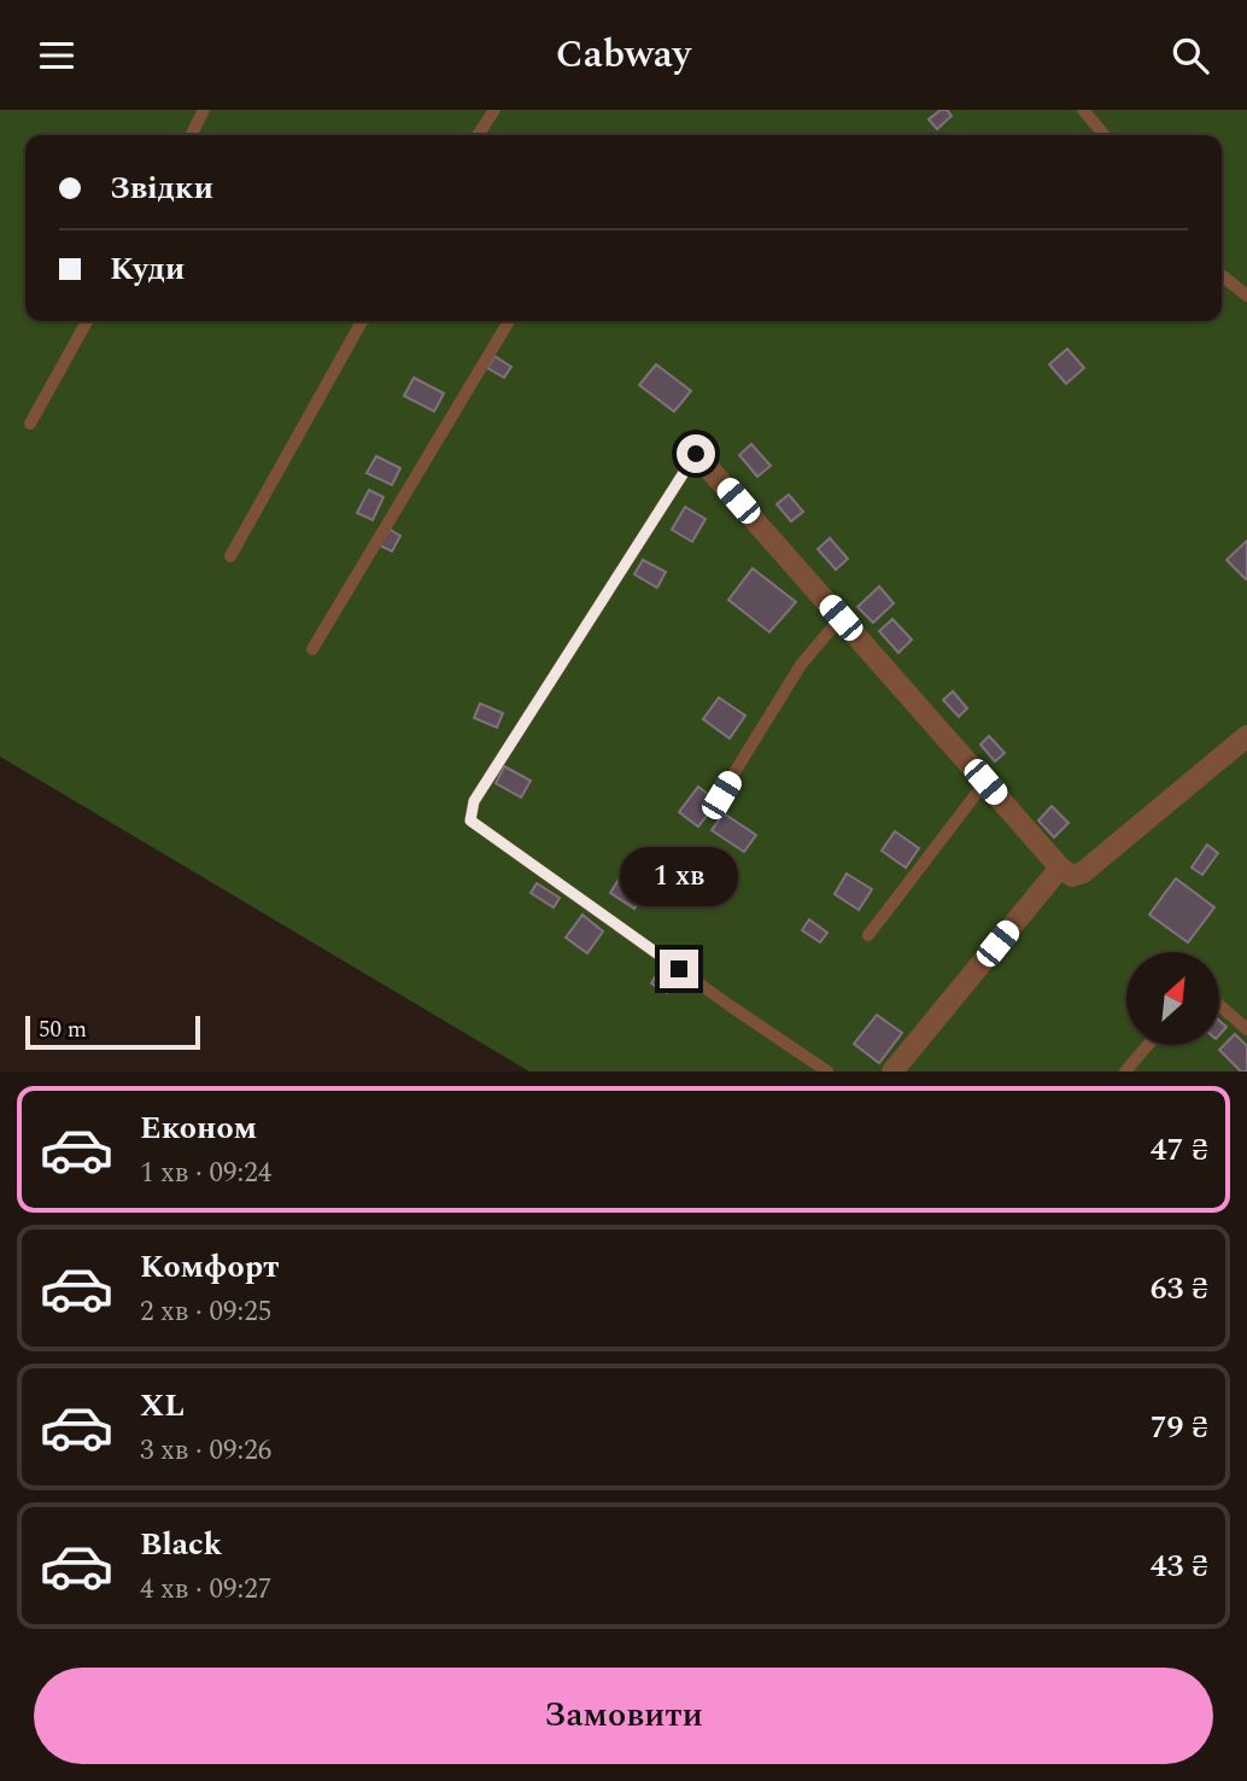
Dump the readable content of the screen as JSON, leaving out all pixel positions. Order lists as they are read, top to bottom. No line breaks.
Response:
{"scale_bar":"50 m","north":"top right","page":{"header":"Cabway","banner":["Звідки","Куди"],"bubble":"1 хв","scale":"50 m","list":[{"name":"Економ","note":"1 хв · 09:24","value":"47 ₴"},{"name":"Комфорт","note":"2 хв · 09:25","value":"63 ₴"},{"name":"XL","note":"3 хв · 09:26","value":"79 ₴"},{"name":"Black","note":"4 хв · 09:27","value":"43 ₴"}],"buttons":"Замовити"}}
